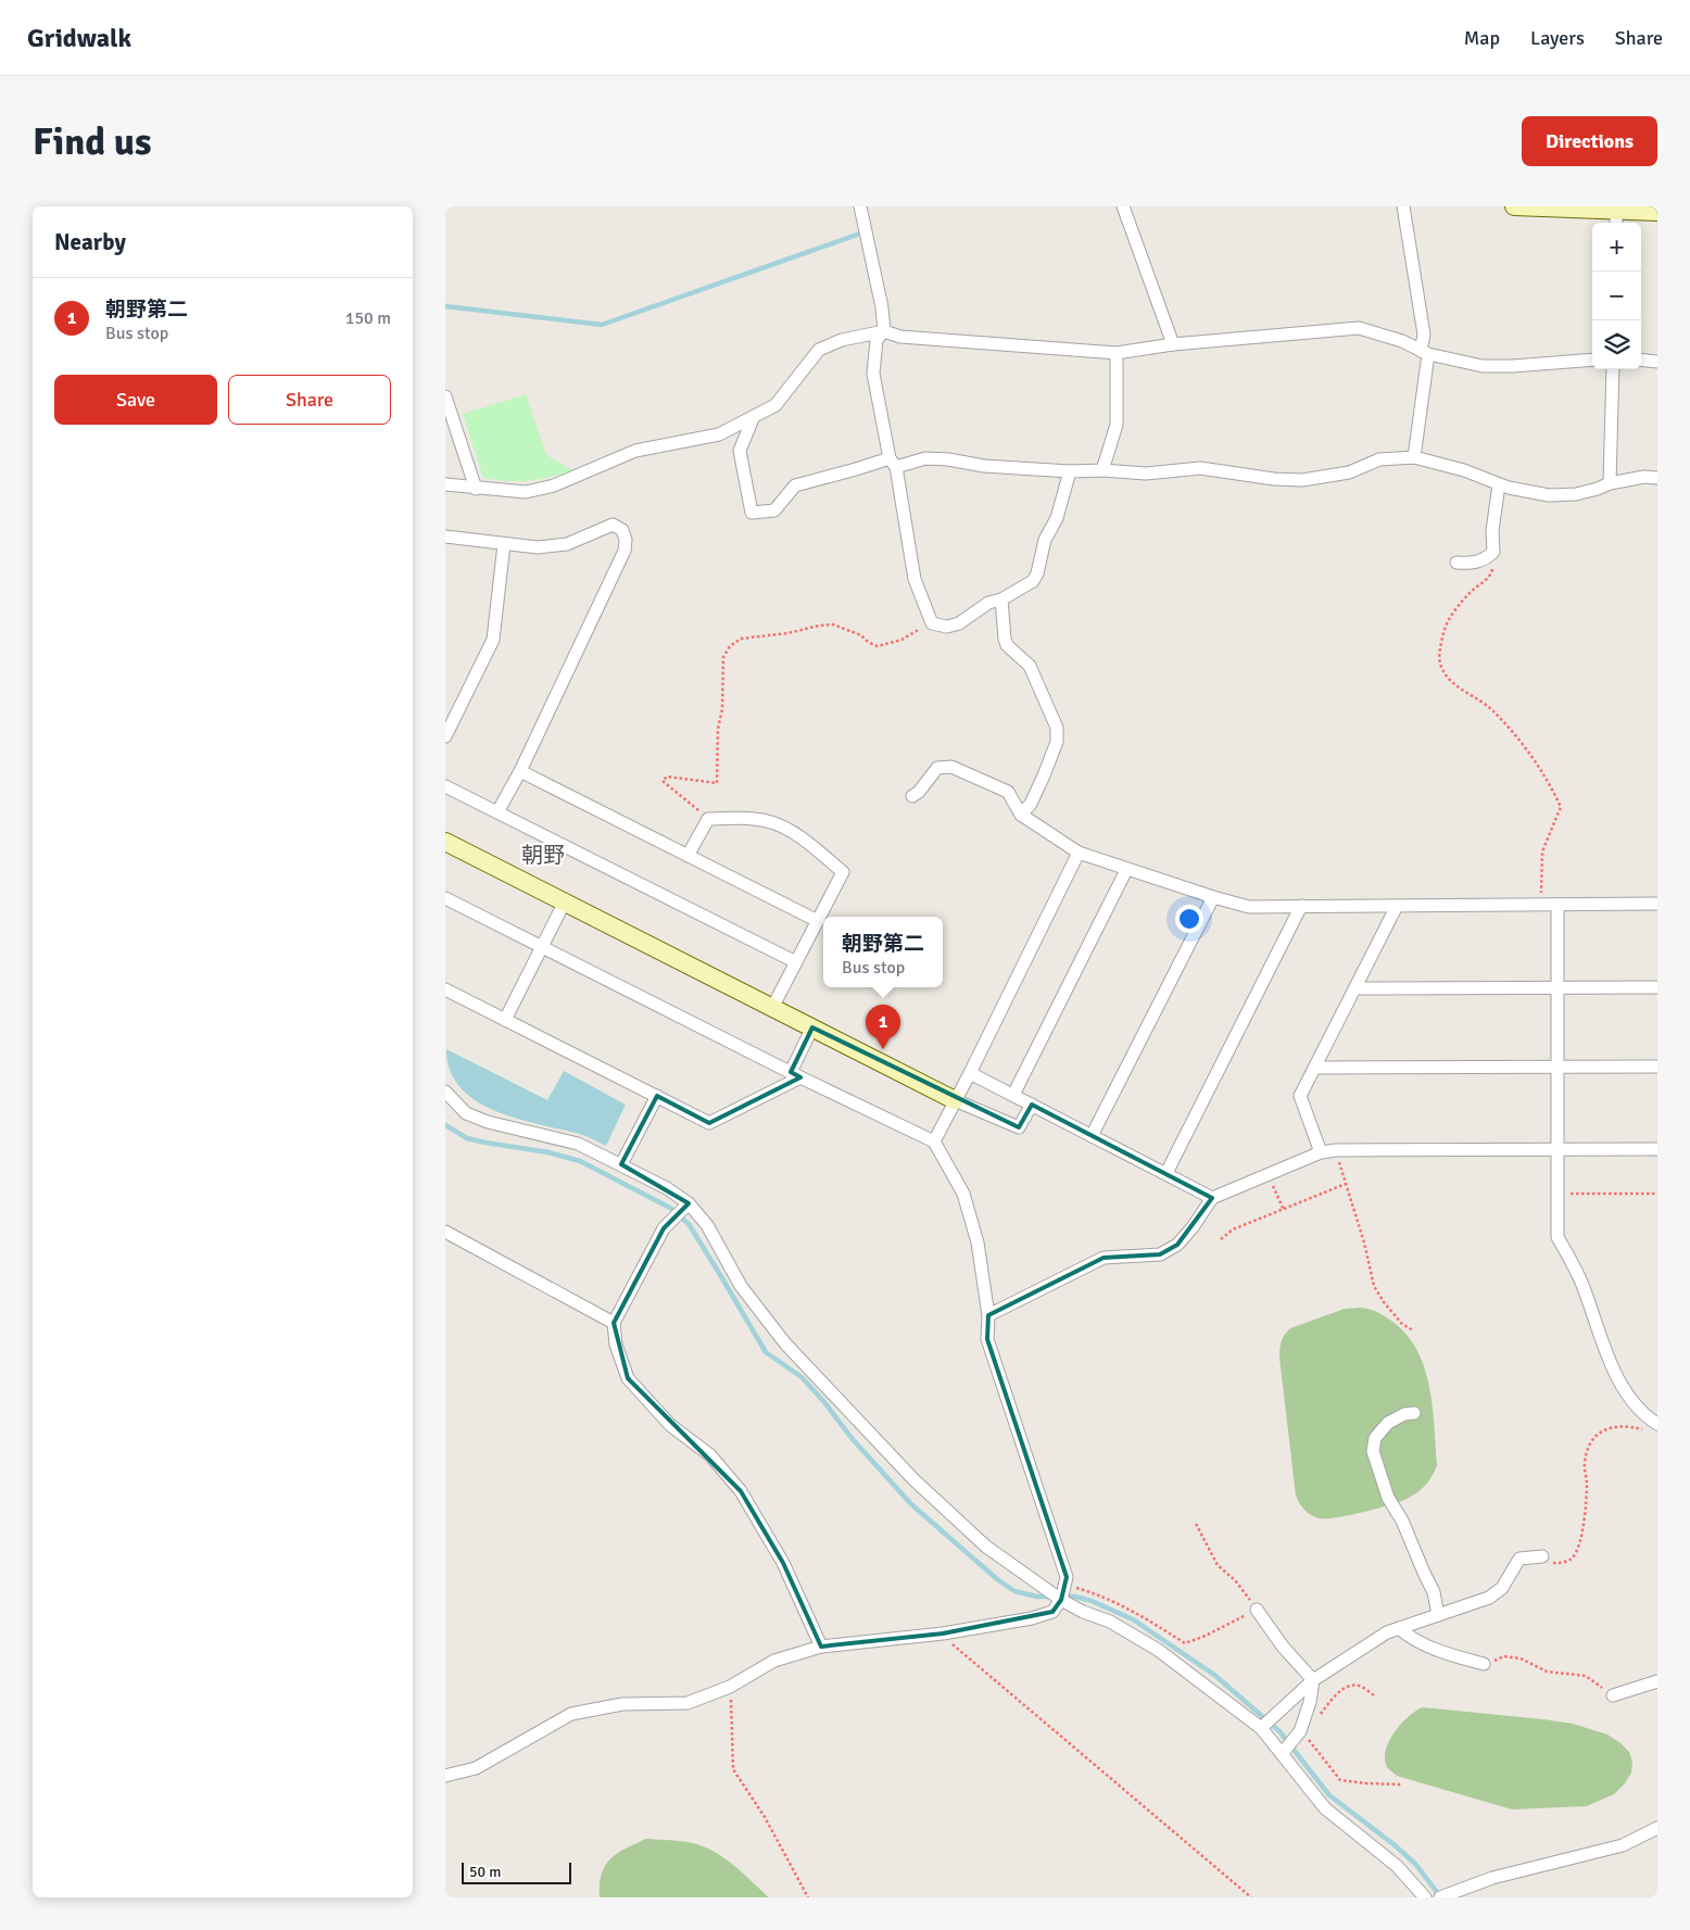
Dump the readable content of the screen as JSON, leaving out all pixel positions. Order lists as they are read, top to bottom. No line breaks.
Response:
{"districts":["朝野"],"scale_bar":"50 m","page":{"header":"Gridwalk","nav":["Map","Layers","Share"],"buttons":["Directions",["Save","Share"]],"title":"Find us","heading":"Nearby","map_buttons":["+","−"],"list":[{"mark":"1","name":"朝野第二","note":"Bus stop","value":"150 m"}],"popup":["朝野第二","Bus stop"],"pins":"1","scale":"50 m"}}
